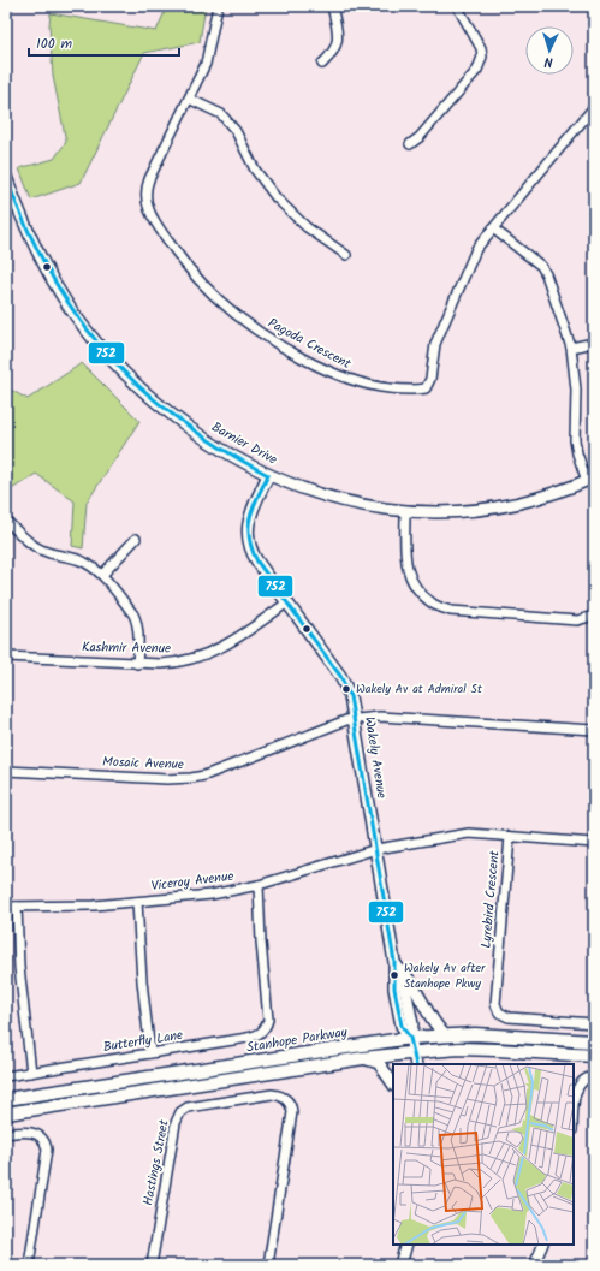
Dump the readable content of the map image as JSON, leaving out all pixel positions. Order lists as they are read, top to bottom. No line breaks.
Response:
{"streets":{"main road":["Stanhope Parkway"],"street":["Pagoda Crescent","Barnier Drive","Kashmir Avenue","Wakely Avenue","Mosaic Avenue","Viceroy Avenue","Lyrebird Crescent","Butterfly Lane","Hastings Street"]},"crossings":[["Barnier Drive","Wakely Avenue"],["Kashmir Avenue","Wakely Avenue"],["Wakely Avenue","Mosaic Avenue"],["Wakely Avenue","Viceroy Avenue"],["Wakely Avenue","Stanhope Parkway"],["Viceroy Avenue","Lyrebird Crescent"],["Viceroy Avenue","Butterfly Lane"]],"places":["Wakely Av at Admiral St","Wakely Av after Stanhope Pkwy"],"lines":["transit line 752"],"scale_bar":"100 m","north":"bottom"}
